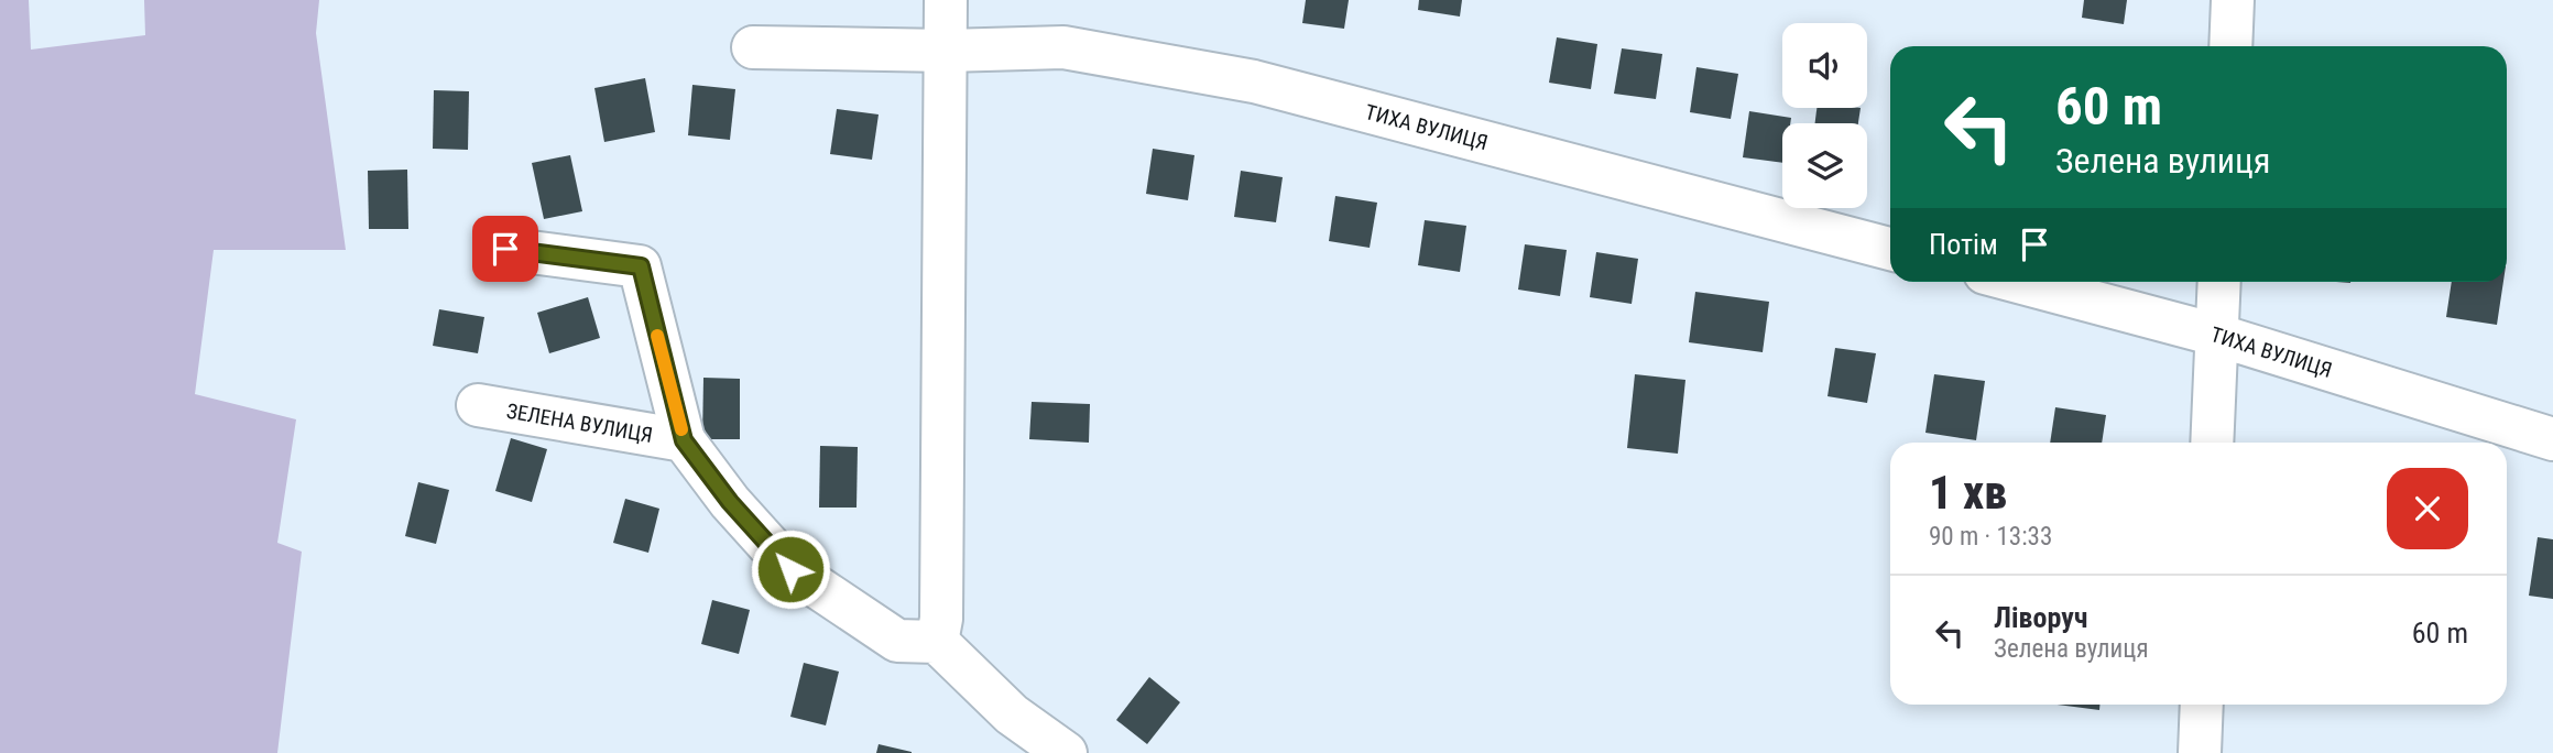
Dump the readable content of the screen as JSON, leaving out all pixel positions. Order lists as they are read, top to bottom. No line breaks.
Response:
{"streets":{"street":["ТИХА ВУЛИЦЯ","ЗЕЛЕНА ВУЛИЦЯ"]},"page":{"turn":["60 m","Зелена вулиця"],"then":"Потім","heading":["1 хв","90 m · 13:33"],"list":[{"name":"Ліворуч","note":"Зелена вулиця","value":"60 m"}]}}
